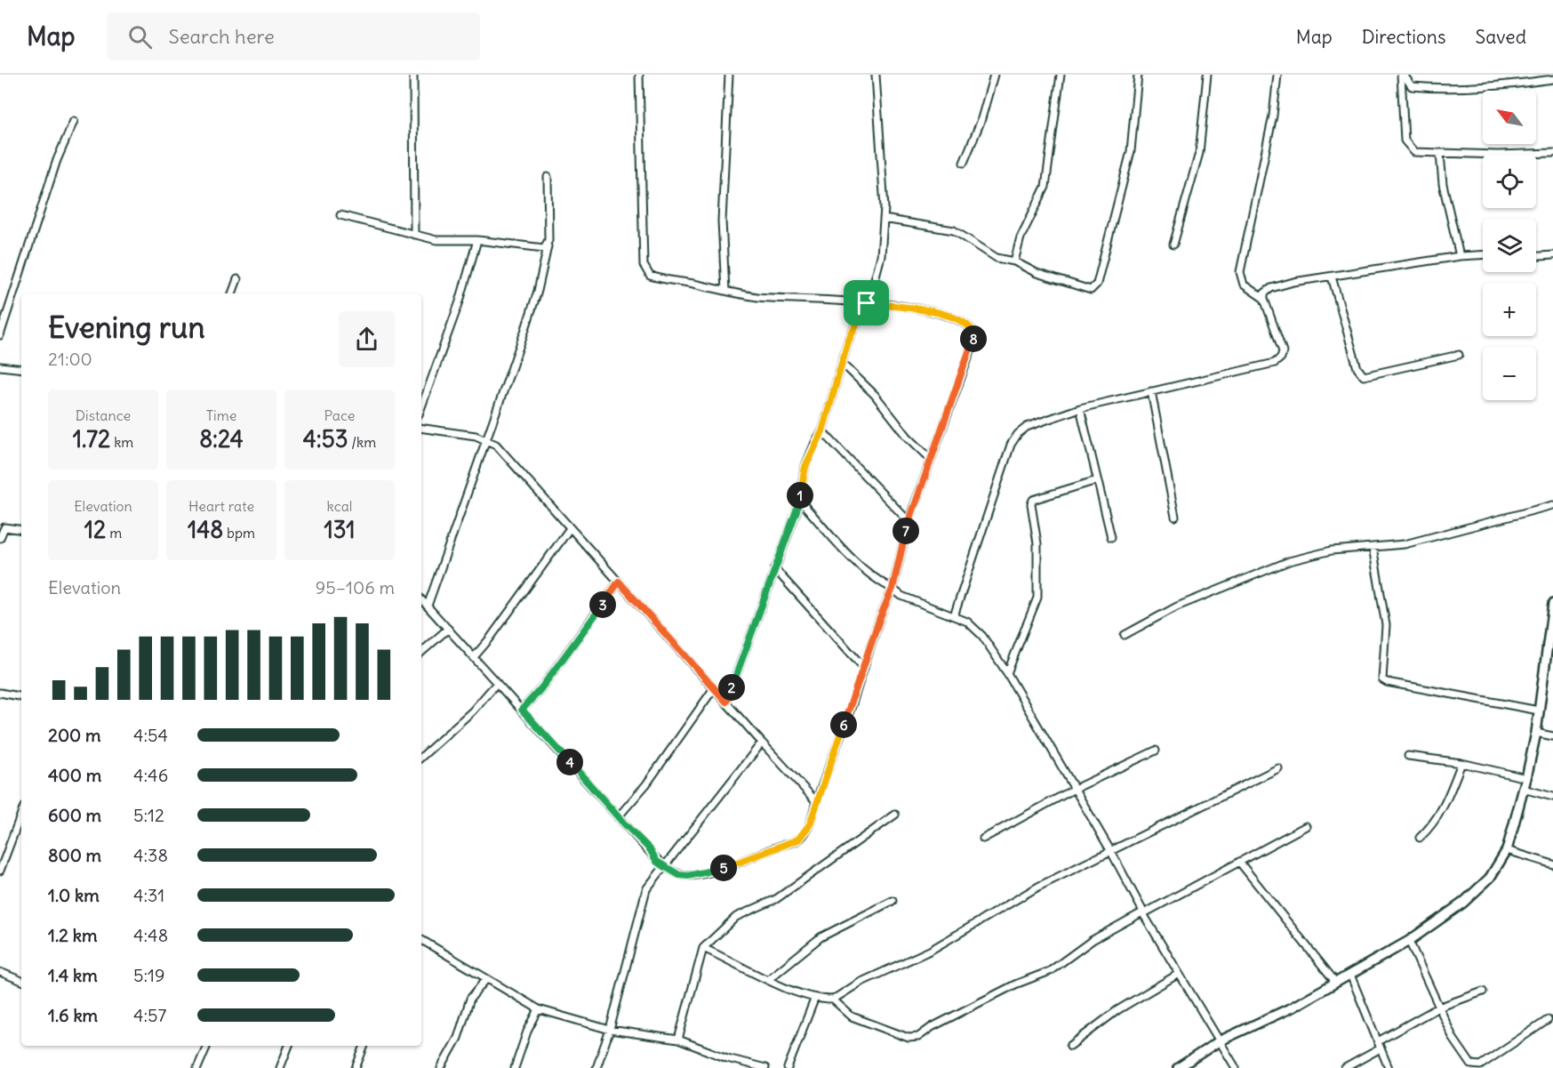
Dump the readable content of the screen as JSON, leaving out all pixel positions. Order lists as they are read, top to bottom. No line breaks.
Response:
{"north":"top left","page":{"header":"Map","search":"Search here","nav":["Map","Directions","Saved"],"map_buttons":["+","−"],"heading":["Evening run","21:00"],"pins":["8","1","7","3","2","6","4","5"],"stats":[["Distance","1.72 km"],["Time","8:24"],["Pace","4:53 /km"],["Elevation","12 m"],["Heart rate","148 bpm"],["kcal","131"]],"chart":["Elevation","95–106 m"],"list":[{"name":"200 m","note":"4:54"},{"name":"400 m","note":"4:46"},{"name":"600 m","note":"5:12"},{"name":"800 m","note":"4:38"},{"name":"1.0 km","note":"4:31"},{"name":"1.2 km","note":"4:48"},{"name":"1.4 km","note":"5:19"},{"name":"1.6 km","note":"4:57"}]}}
